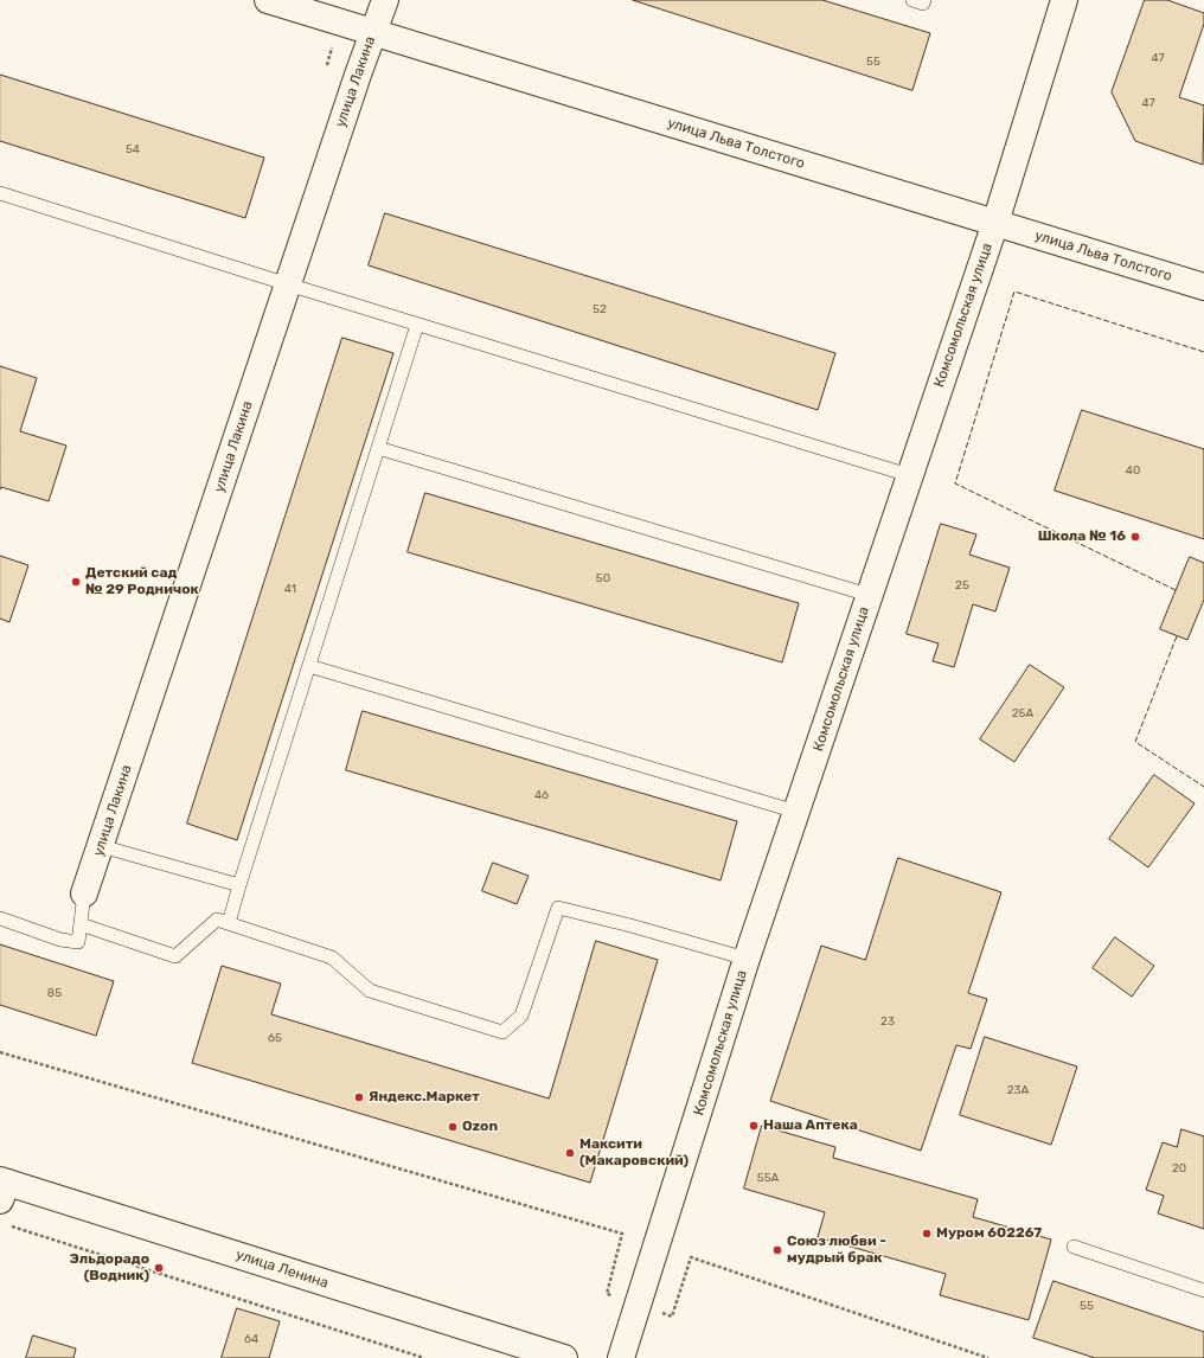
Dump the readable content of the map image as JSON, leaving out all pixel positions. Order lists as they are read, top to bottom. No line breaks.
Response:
{"streets":{"street":["улица Лакина","улица Льва Толстого","Комсомольская улица","улица Ленина"]},"crossings":[["улица Лакина","улица Льва Толстого"],["улица Льва Толстого","Комсомольская улица"]],"places":["Школа № 16","Детский сад № 29 Родничок","Яндекс.Маркет","Наша Аптека","Ozon","Максити (Макаровский)","Муром 602267","Союз любви - мудрый брак","Эльдорадо (Водник)"],"house_numbers":["47","55","47","54","52","40","50","25","41","25А","46","85","23","65","23А","20","55А","55","64"]}
